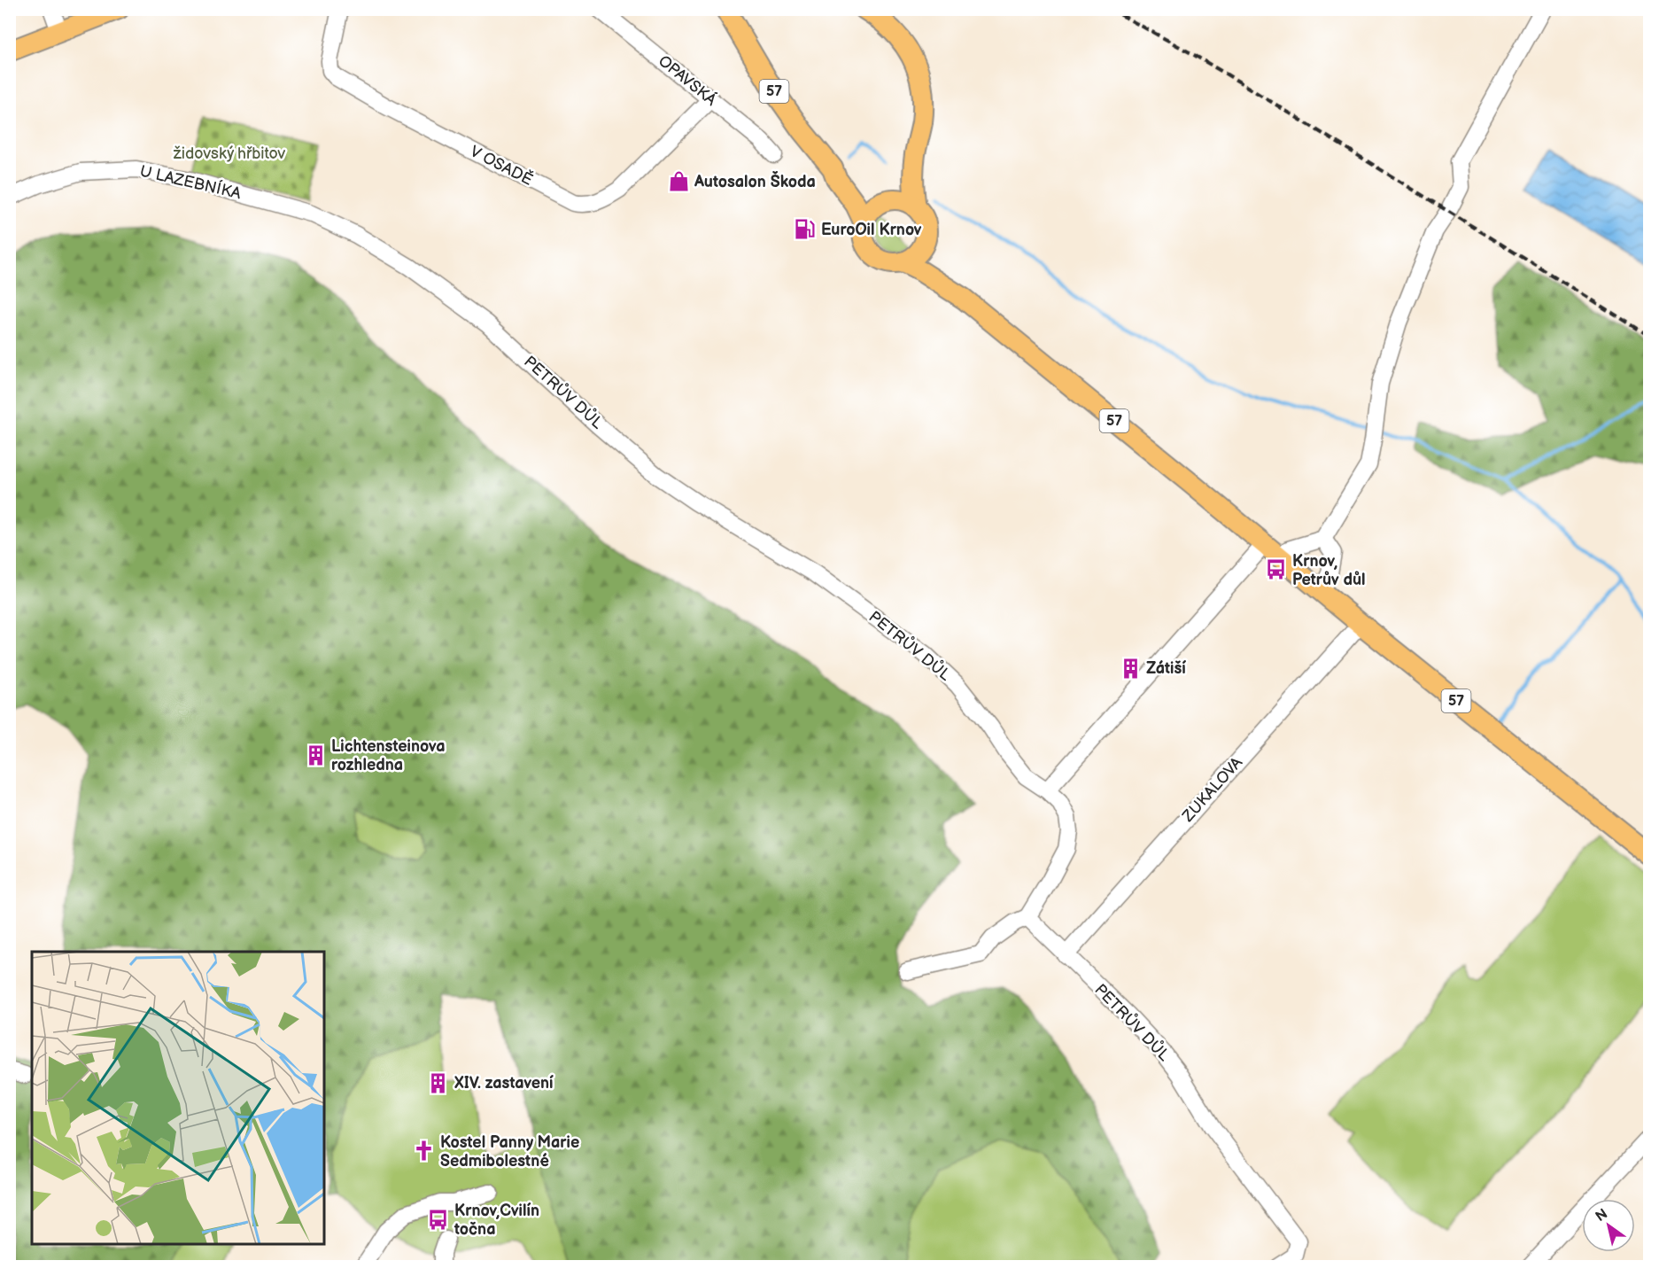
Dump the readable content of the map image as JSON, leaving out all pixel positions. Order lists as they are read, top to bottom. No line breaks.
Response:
{"streets":{"main road":["57"],"street":["OPAVSKÁ","V OSADĚ","U LAZEBNÍKA","PETRŮV DŮL","ZUKALOVA"]},"crossings":[["OPAVSKÁ","V OSADĚ"],["57","ZUKALOVA"],["U LAZEBNÍKA","PETRŮV DŮL"],["PETRŮV DŮL","ZUKALOVA"]],"parks":["židovský hřbitov"],"places":{"shop":["Autosalon Škoda"],"fuel station":["EuroOil Krnov"],"bus stop":["Krnov, Petrův důl","Krnov,Cvilín točna"],"building":["Zátiší","Lichtensteinova rozhledna","XIV. zastavení"],"church":["Kostel Panny Marie Sedmibolestné"]},"north":"top left"}
